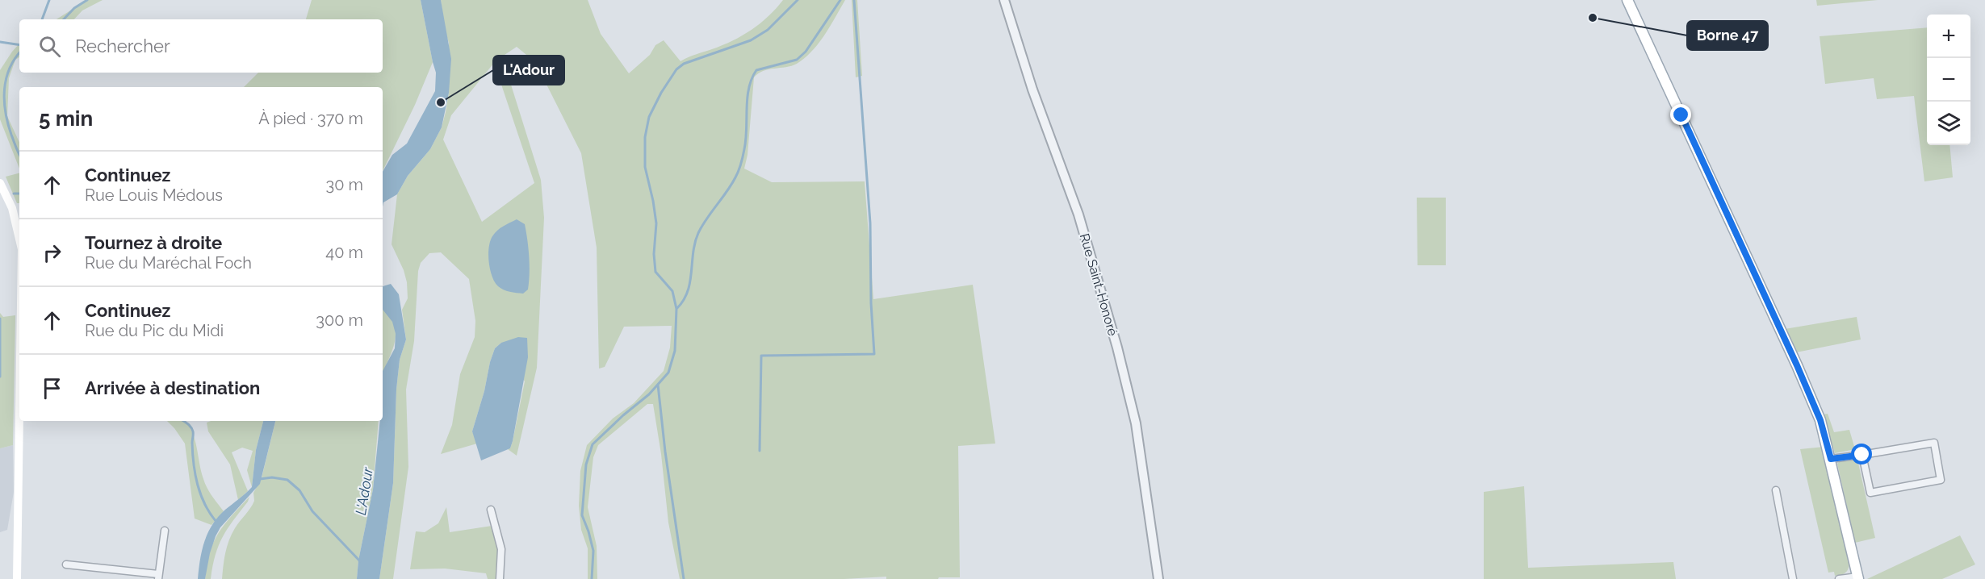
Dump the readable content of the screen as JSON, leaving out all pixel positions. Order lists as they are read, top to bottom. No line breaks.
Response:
{"streets":{"street":["Rue Saint-Honoré"]},"water":["L'Adour"],"places":["Borne 47","L'Adour"],"page":{"map_buttons":["+","−"],"search":"Rechercher","heading":["5 min","À pied · 370 m"],"list":[["Continuez","Rue Louis Médous","30 m"],["Tournez à droite","Rue du Maréchal Foch","40 m"],["Continuez","Rue du Pic du Midi","300 m"],"Arrivée à destination"]}}
